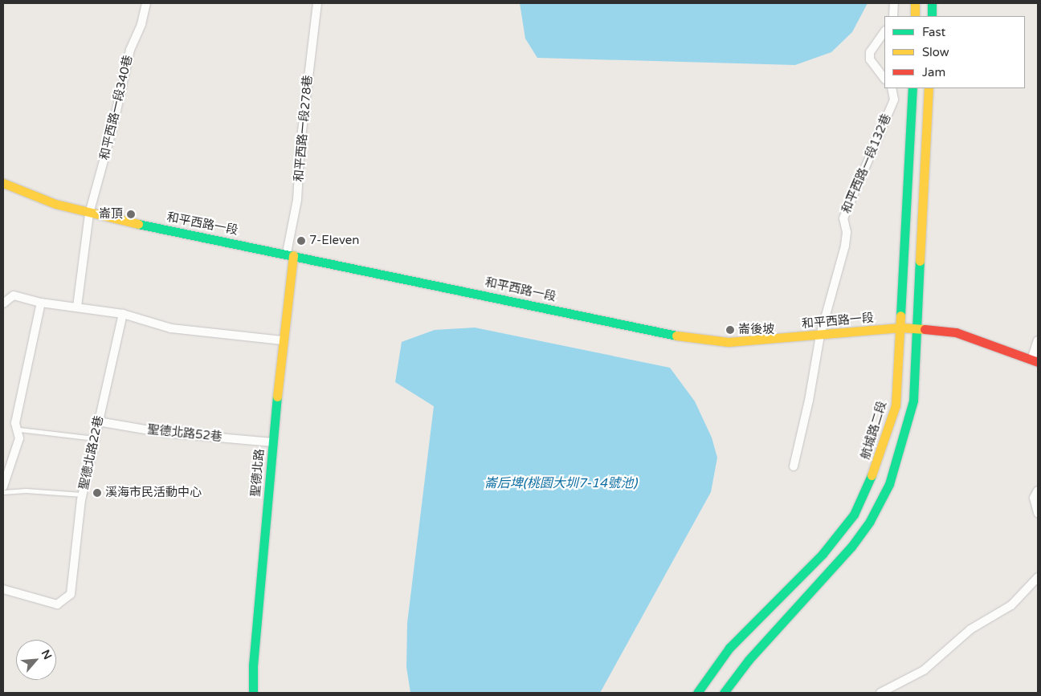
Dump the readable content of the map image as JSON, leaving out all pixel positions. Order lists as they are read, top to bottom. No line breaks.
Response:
{"streets":{"street":["和平西路一段340巷","和平西路一段278巷","和平西路一段132巷","和平西路一段","航城路二段","聖德北路52巷","聖德北路22巷","聖德北路"]},"crossings":[["和平西路一段340巷","和平西路一段"],["和平西路一段278巷","和平西路一段"],["和平西路一段278巷","聖德北路"],["和平西路一段132巷","和平西路一段"],["和平西路一段","航城路二段"],["和平西路一段","聖德北路"],["聖德北路52巷","聖德北路22巷"],["聖德北路52巷","聖德北路"]],"water":["崙后埤(桃園大圳7-14號池)"],"places":["崙頂","7-Eleven","崙後坡","溪海市民活動中心"],"legend":["Fast","Slow","Jam"],"north":"top right"}
